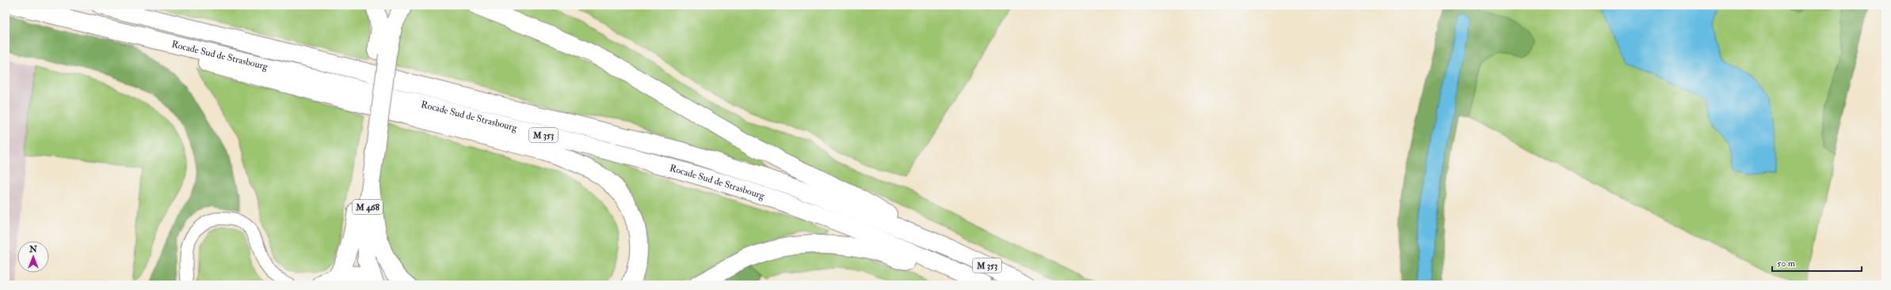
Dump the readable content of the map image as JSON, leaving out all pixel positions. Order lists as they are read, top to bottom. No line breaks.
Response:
{"streets":{"main road":["Rocade Sud de Strasbourg","M 353","M 468"]},"scale_bar":"50 m","north":"top"}
